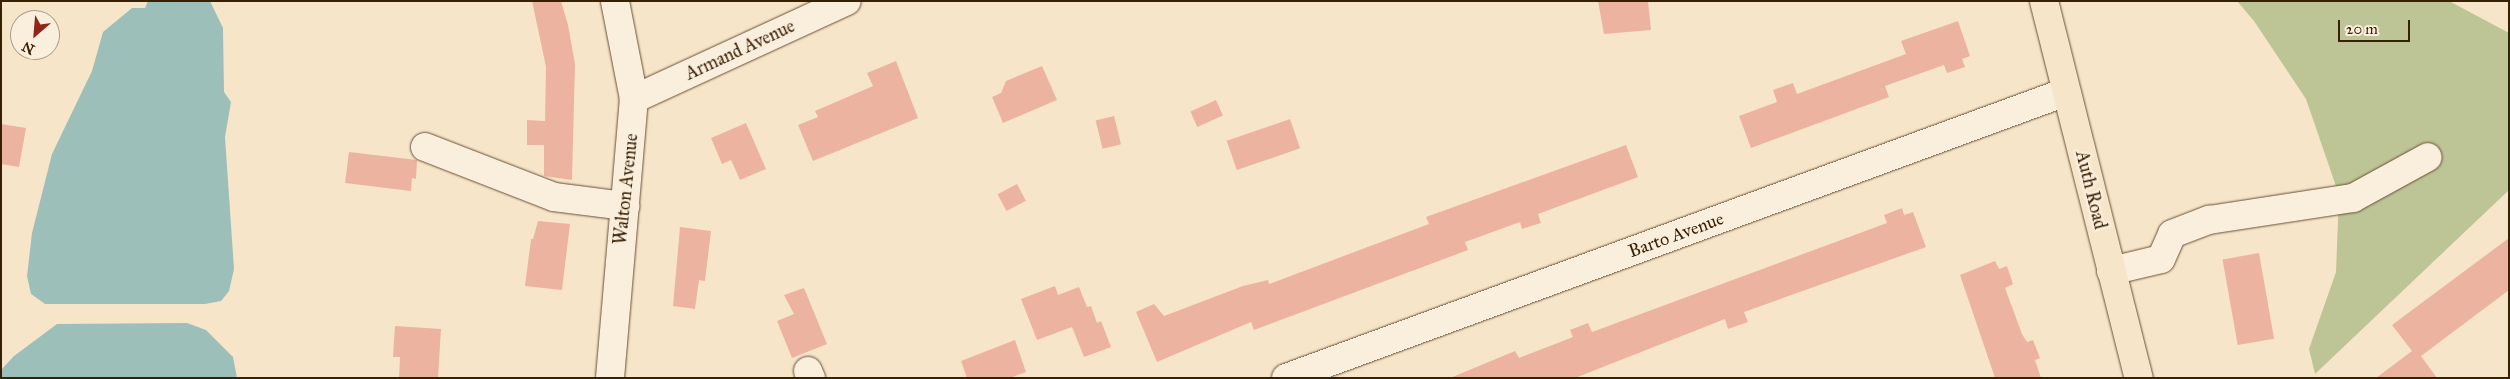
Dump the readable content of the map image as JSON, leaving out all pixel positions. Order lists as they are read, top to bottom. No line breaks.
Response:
{"streets":{"main road":["Auth Road"],"street":["Armand Avenue","Walton Avenue","Barto Avenue"]},"crossings":[["Armand Avenue","Walton Avenue"],["Auth Road","Barto Avenue"]],"scale_bar":"20 m","north":"bottom left"}
